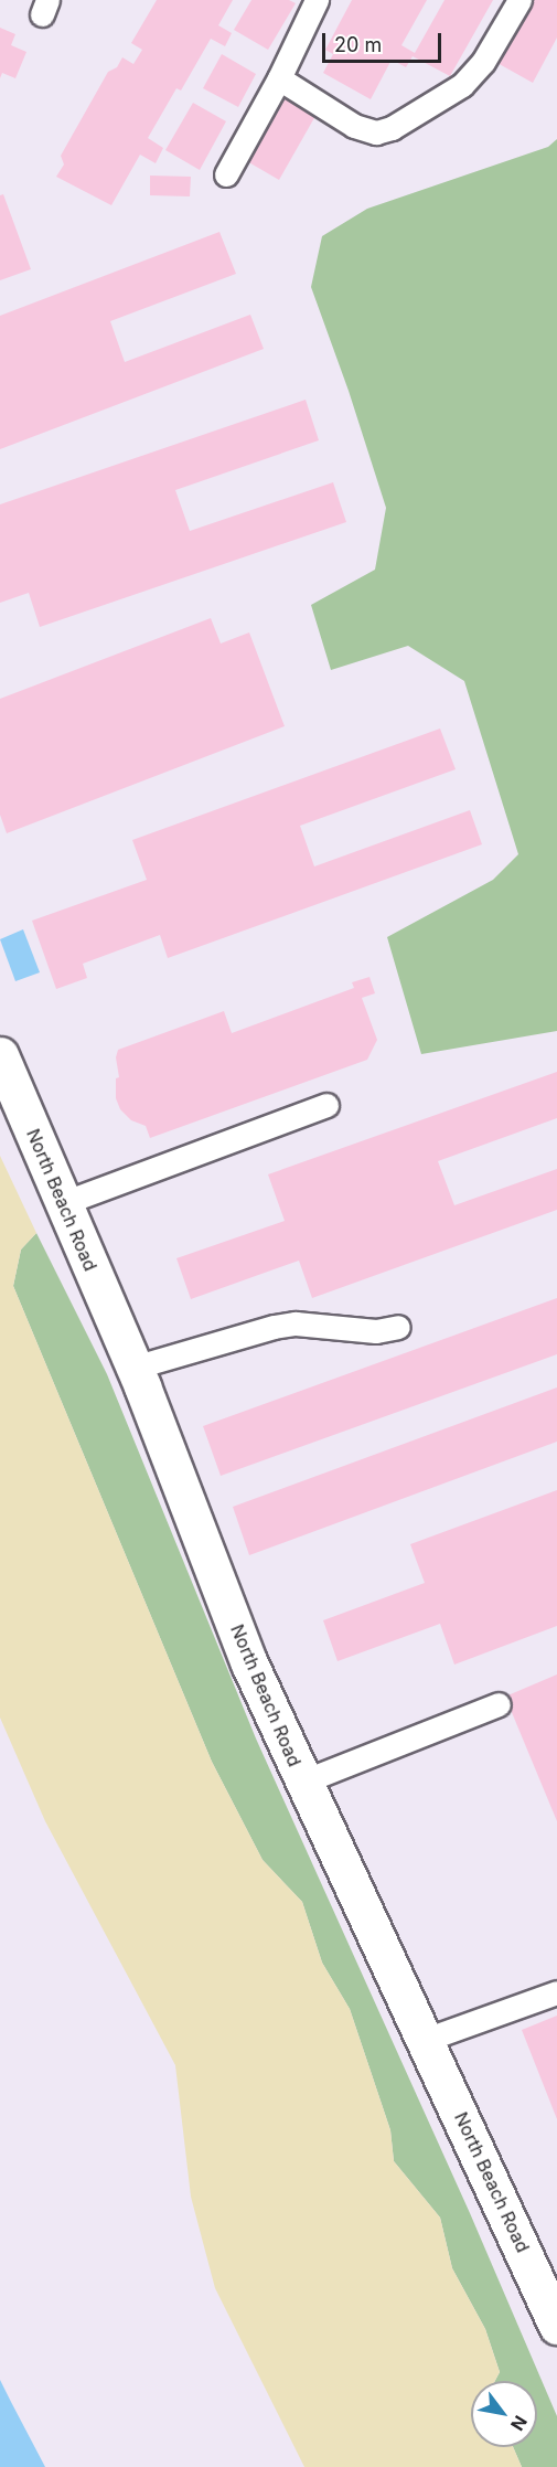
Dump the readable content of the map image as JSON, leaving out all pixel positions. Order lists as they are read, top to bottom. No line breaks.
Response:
{"streets":{"street":["North Beach Road"]},"scale_bar":"20 m","north":"bottom right"}
